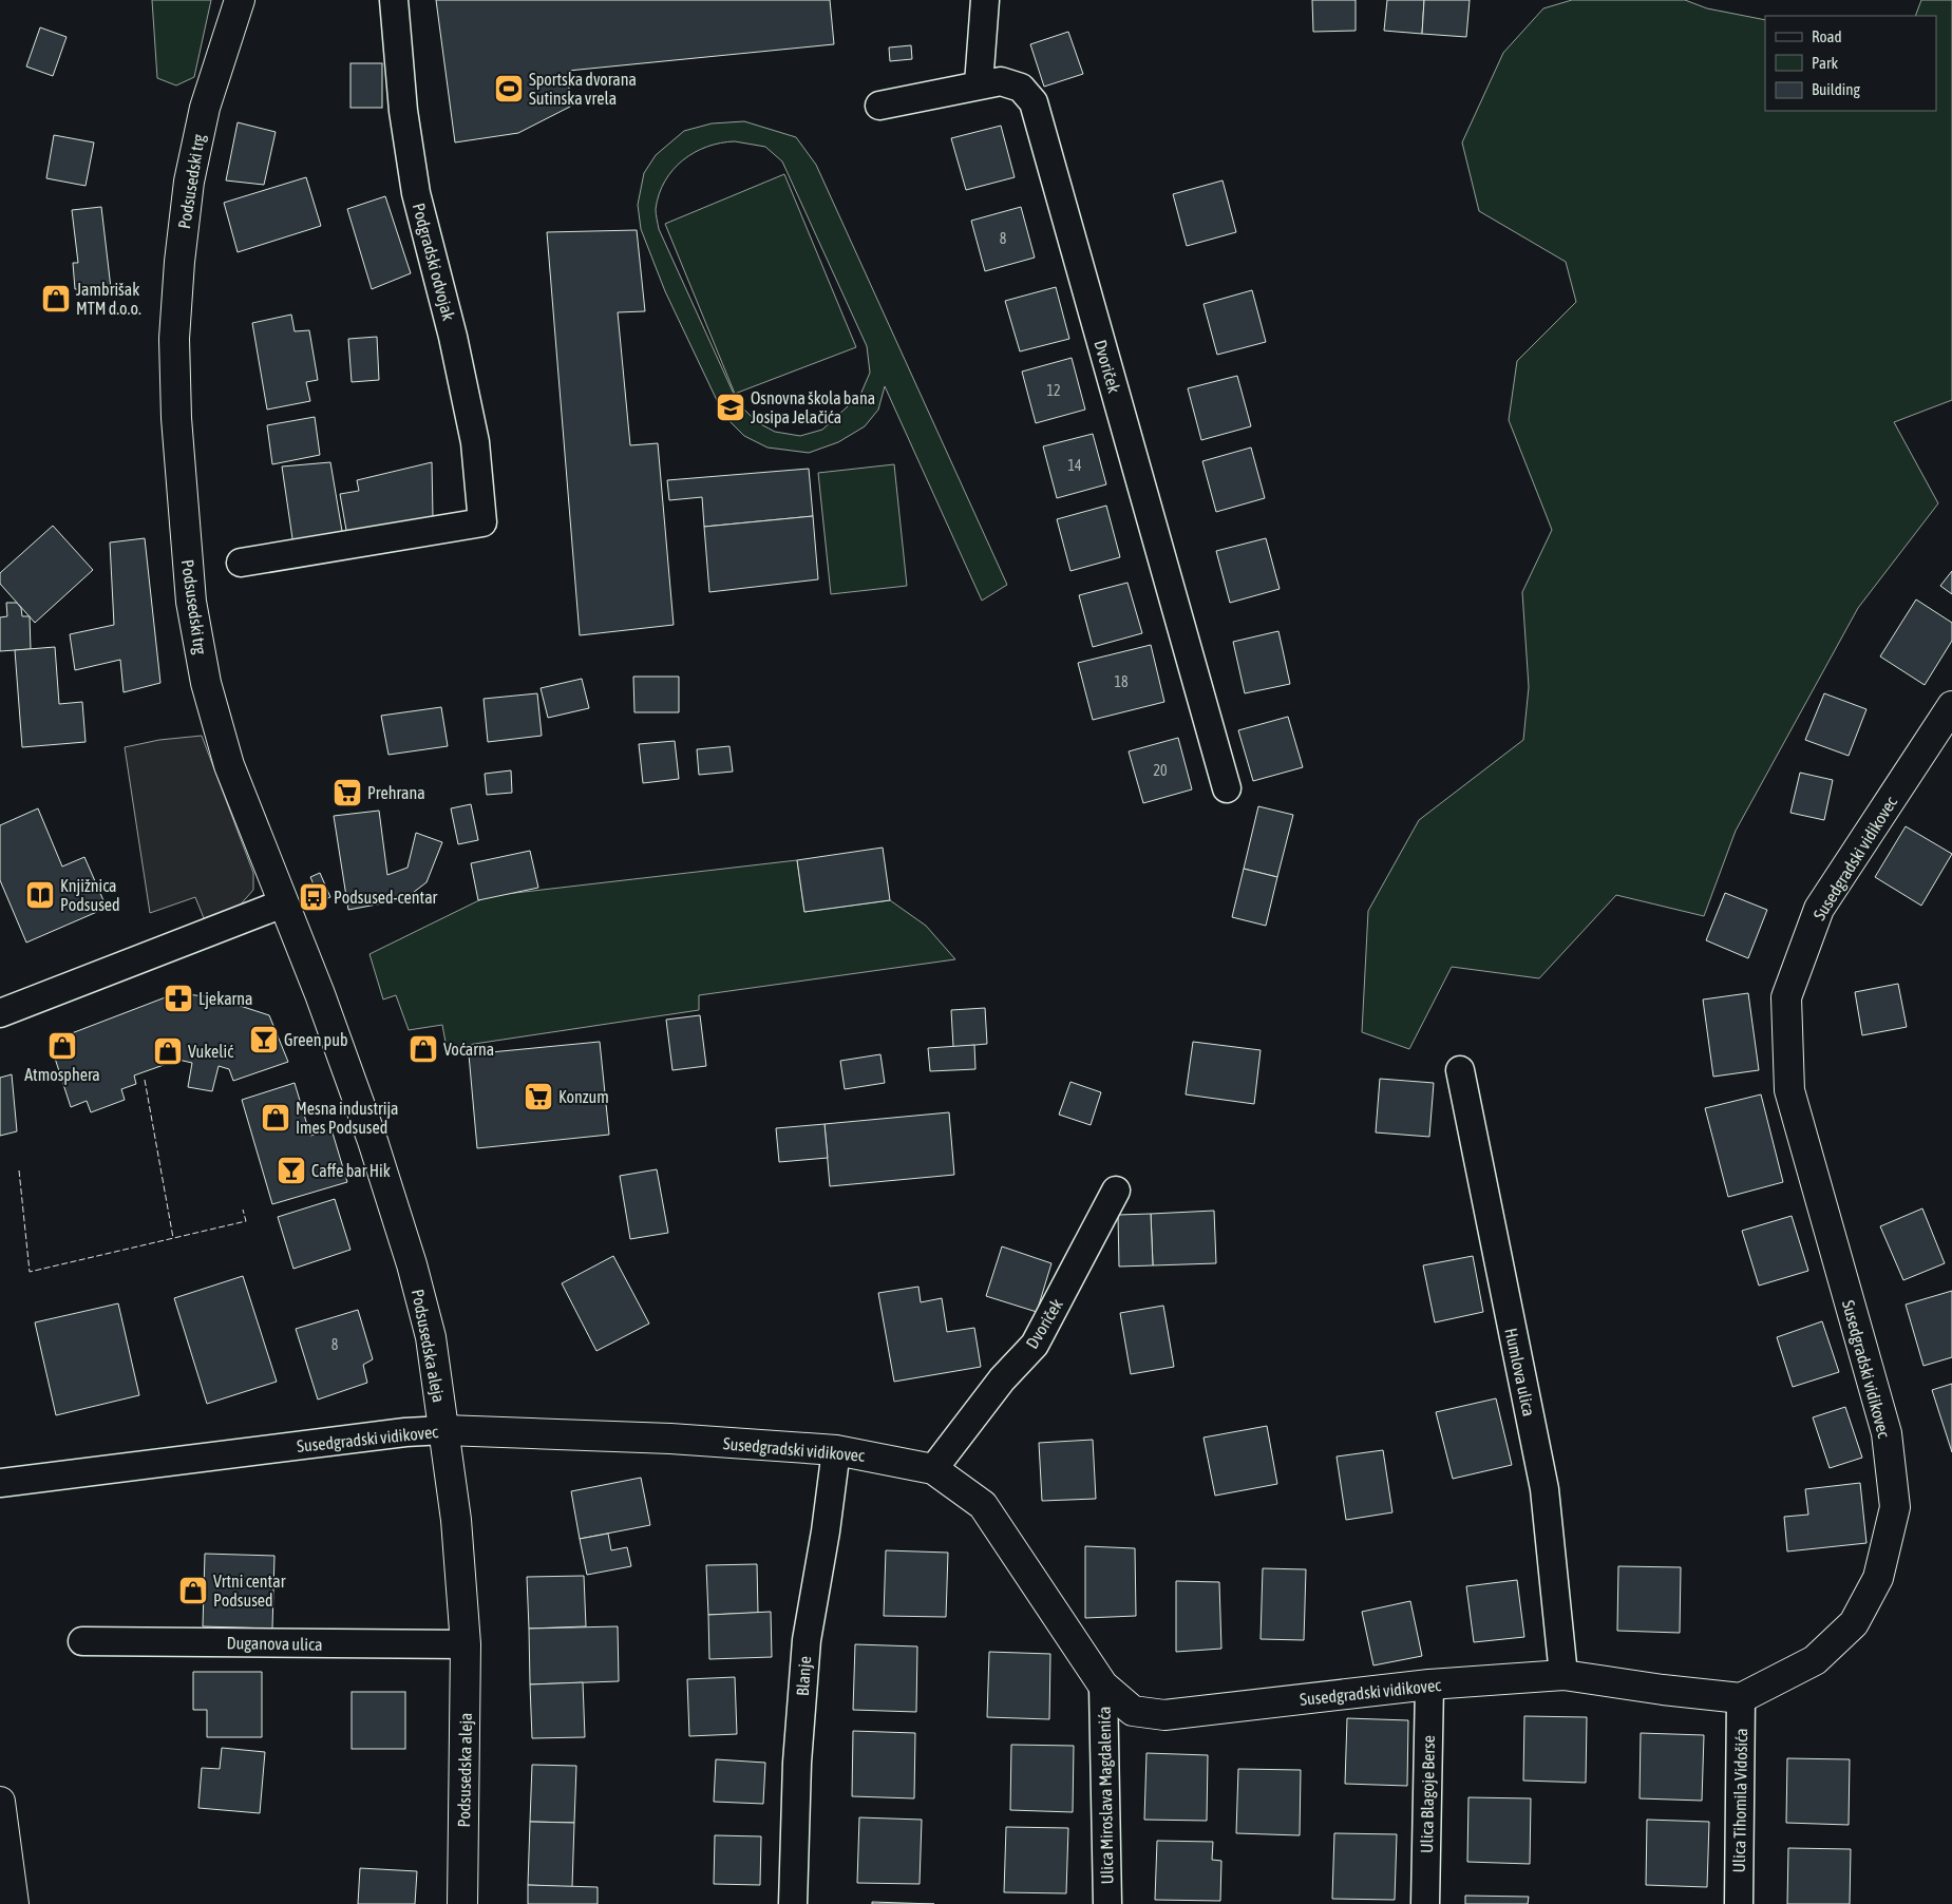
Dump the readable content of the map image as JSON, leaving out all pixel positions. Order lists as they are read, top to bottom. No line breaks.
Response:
{"streets":{"street":["Podsusedski trg","Podgradski odvojak","Dvoriček","Susedgradski vidikovec","Podsusedska aleja","Humlova ulica","Duganova ulica","Blanje","Ulica Blagoje Berse","Ulica Miroslava Magdalenića","Ulica Tihomila Vidošića"]},"crossings":[["Podsusedski trg","Podsusedska aleja"],["Dvoriček","Susedgradski vidikovec"],["Susedgradski vidikovec","Podsusedska aleja"],["Susedgradski vidikovec","Humlova ulica"],["Susedgradski vidikovec","Blanje"],["Susedgradski vidikovec","Ulica Blagoje Berse"],["Susedgradski vidikovec","Ulica Miroslava Magdalenića"],["Susedgradski vidikovec","Ulica Tihomila Vidošića"],["Podsusedska aleja","Duganova ulica"]],"places":{"sports":["Sportska dvorana Sutinska vrela"],"shop":["Jambrišak MTM d.o.o.","Atmosphera","Voćarna","Vukelić","Mesna industrija Imes Podsused","Vrtni centar Podsused"],"school or university":["Osnovna škola bana Josipa Jelačića"],"supermarket":["Prehrana","Konzum"],"library":["Knjižnica Podsused"],"bus stop":["Podsused-centar"],"pharmacy":["Ljekarna"],"bar":["Green pub","Caffe bar Hik"]},"house_numbers":["8","12","14","18","20","8"],"legend":["Road","Park","Building"]}
